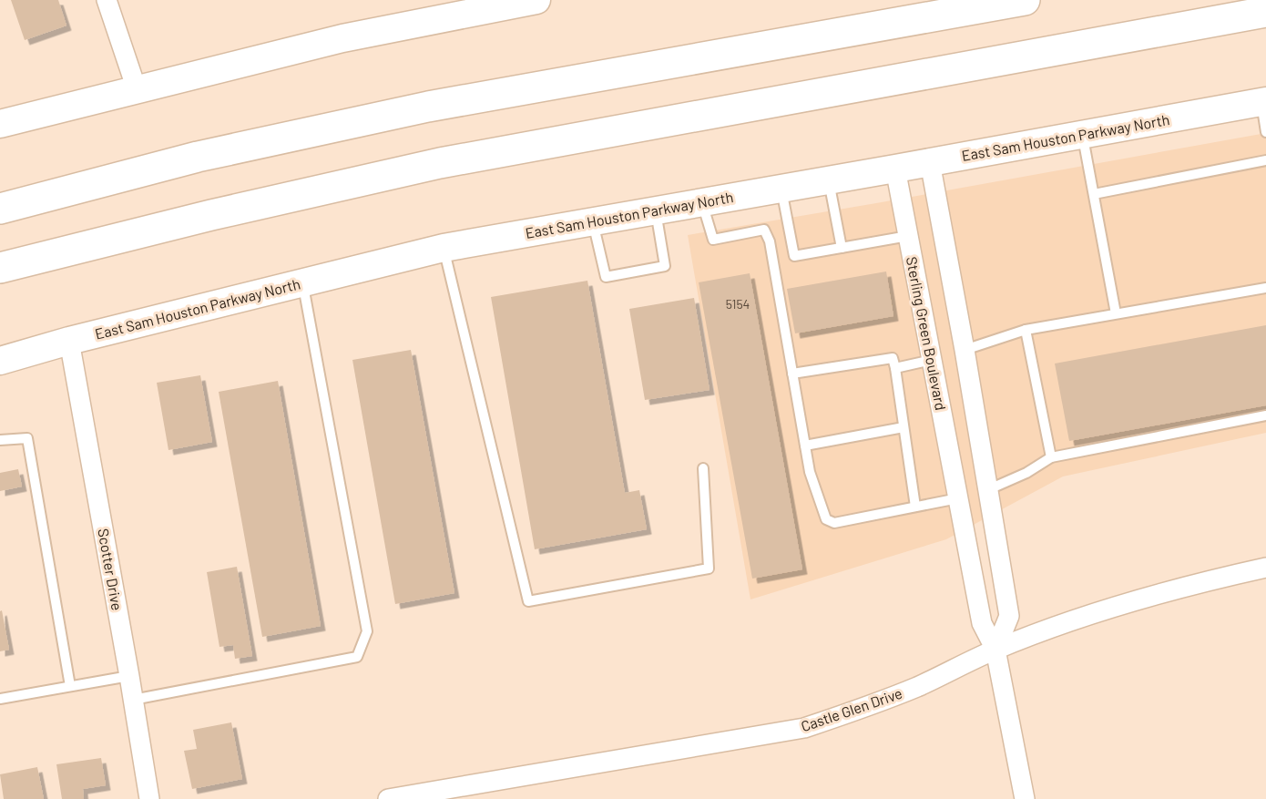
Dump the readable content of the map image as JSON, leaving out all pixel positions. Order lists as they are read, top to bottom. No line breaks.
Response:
{"streets":{"main road":["East Sam Houston Parkway North"],"street":["Sterling Green Boulevard","Scotter Drive","Castle Glen Drive"]},"crossings":[["East Sam Houston Parkway North","Sterling Green Boulevard"],["East Sam Houston Parkway North","Scotter Drive"],["Sterling Green Boulevard","Castle Glen Drive"]],"house_numbers":["5154"]}
